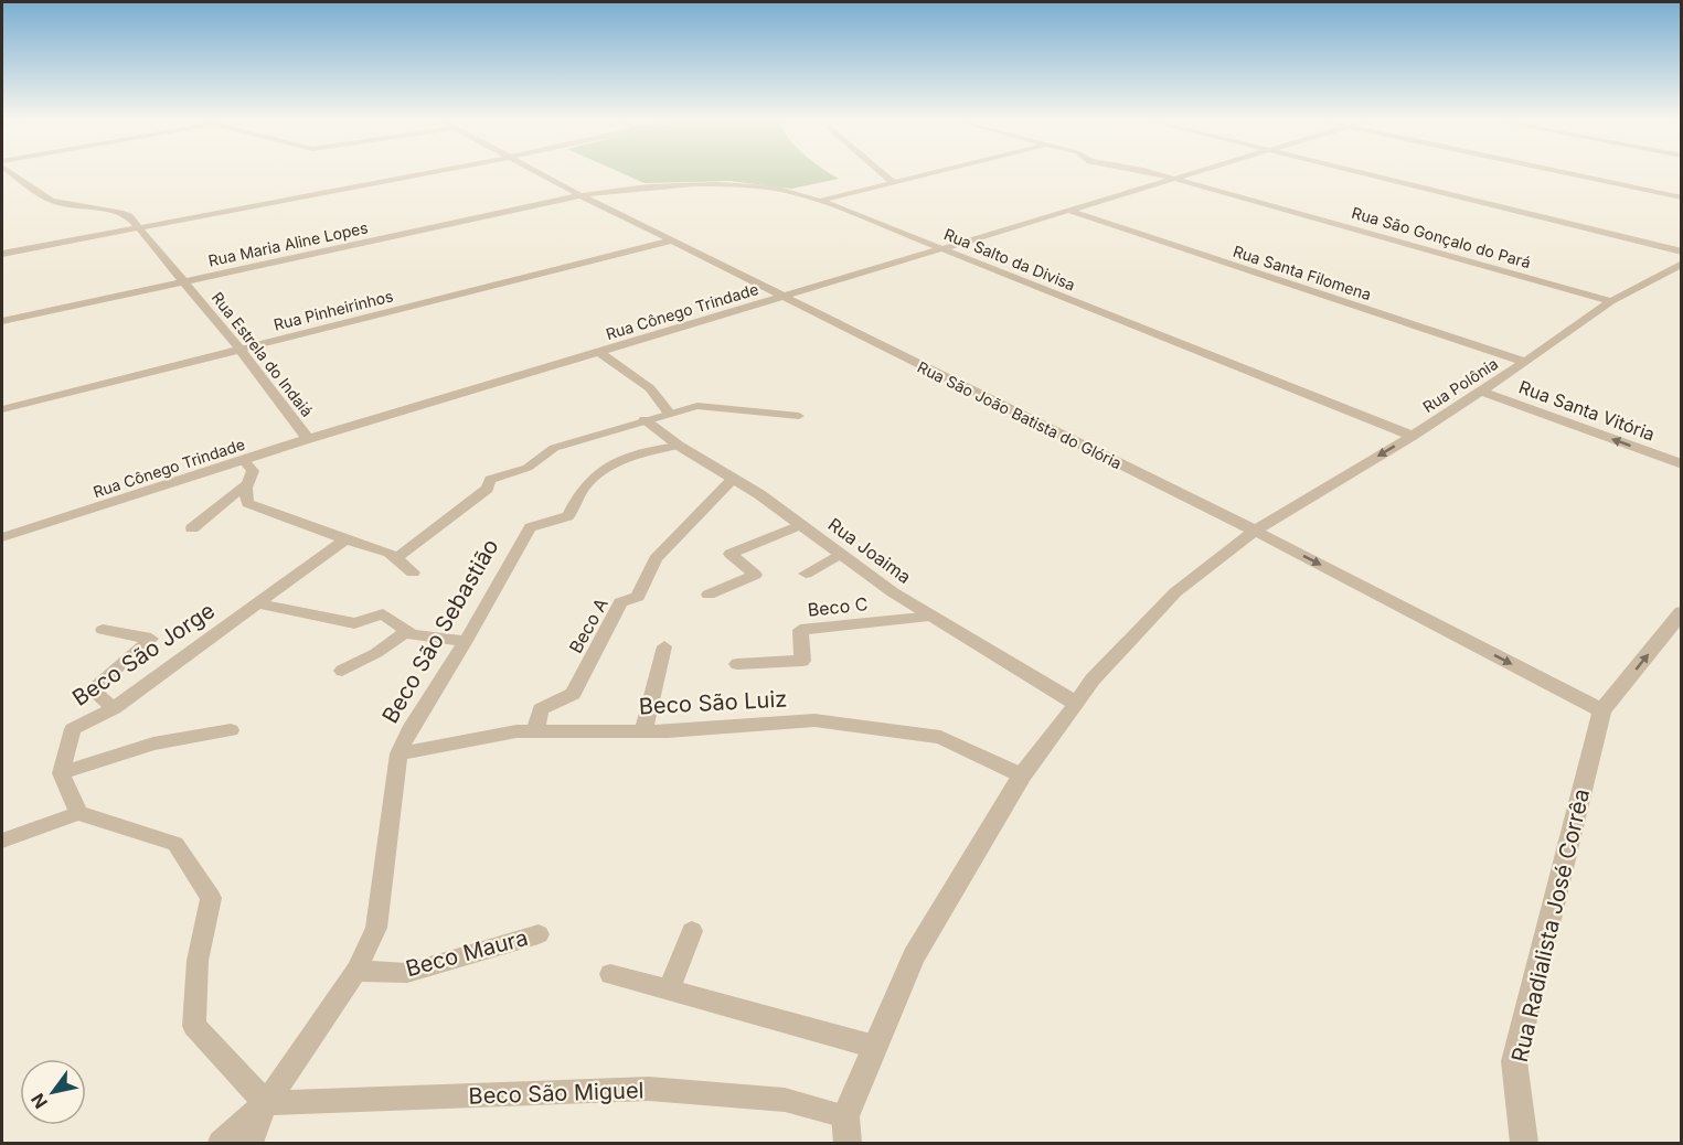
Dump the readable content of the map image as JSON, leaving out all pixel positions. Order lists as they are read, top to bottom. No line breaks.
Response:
{"streets":{"street":["Rua São Gonçalo do Pará","Rua Maria Aline Lopes","Rua Salto da Divisa","Rua Santa Filomena","Rua Pinheirinhos","Rua Cônego Trindade","Rua Estrela do Indaiá","Rua Polônia","Rua Santa Vitória","Rua São João Batista do Glória","Rua Joaima","Rua Radialista José Corrêa"],"lane":["Beco C","Beco A","Beco São Sebastião","Beco São Jorge","Beco São Luiz","Beco Maura","Beco São Miguel"]},"crossings":[["Rua São Gonçalo do Pará","Rua Cônego Trindade"],["Rua São Gonçalo do Pará","Rua Polônia"],["Rua Maria Aline Lopes","Rua Salto da Divisa"],["Rua Maria Aline Lopes","Rua Estrela do Indaiá"],["Rua Maria Aline Lopes","Rua São João Batista do Glória"],["Rua Salto da Divisa","Rua Cônego Trindade"],["Rua Salto da Divisa","Rua Polônia"],["Rua Salto da Divisa","Rua São João Batista do Glória"],["Rua Santa Filomena","Rua Cônego Trindade"],["Rua Santa Filomena","Rua Polônia"],["Rua Pinheirinhos","Rua Estrela do Indaiá"],["Rua Pinheirinhos","Rua São João Batista do Glória"],["Rua Cônego Trindade","Rua Estrela do Indaiá"],["Rua Cônego Trindade","Rua São João Batista do Glória"],["Rua Polônia","Rua Santa Vitória"],["Rua Polônia","Rua São João Batista do Glória"],["Rua Polônia","Rua Joaima"],["Rua Polônia","Beco São Luiz"],["Rua Polônia","Beco São Miguel"],["Rua São João Batista do Glória","Rua Radialista José Corrêa"],["Rua Joaima","Beco C"],["Rua Joaima","Beco A"],["Rua Joaima","Beco São Sebastião"],["Beco A","Beco São Luiz"],["Beco São Sebastião","Beco São Luiz"],["Beco São Sebastião","Beco Maura"],["Beco São Sebastião","Beco São Miguel"]],"one_way":["Rua Santa Vitória"],"north":"bottom left"}
